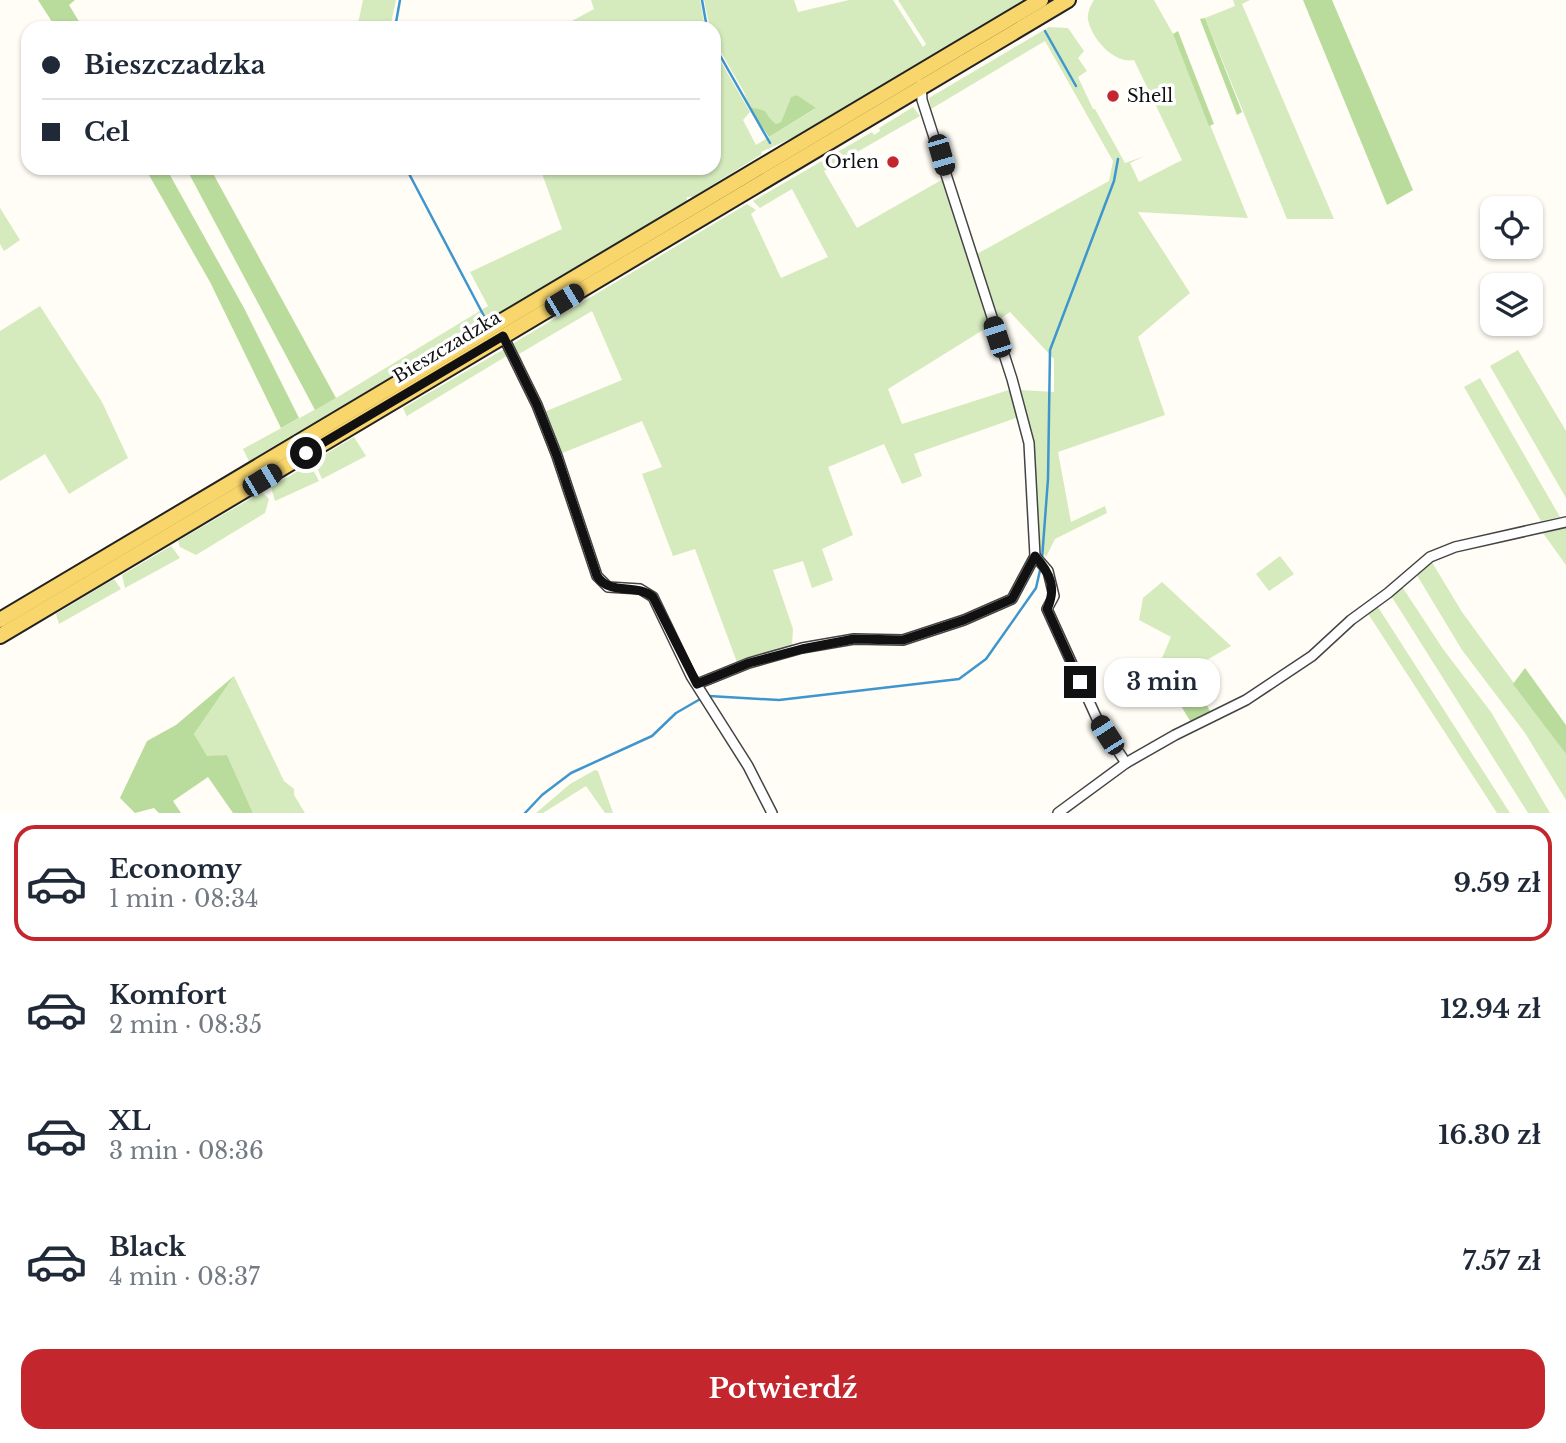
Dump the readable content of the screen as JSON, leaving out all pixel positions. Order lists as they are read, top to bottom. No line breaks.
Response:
{"streets":{"main road":["Bieszczadzka"]},"places":["Shell","Orlen"],"page":{"banner":["Bieszczadzka","Cel"],"bubble":"3 min","list":[{"name":"Economy","note":"1 min · 08:34","value":"9.59 zł"},{"name":"Komfort","note":"2 min · 08:35","value":"12.94 zł"},{"name":"XL","note":"3 min · 08:36","value":"16.30 zł"},{"name":"Black","note":"4 min · 08:37","value":"7.57 zł"}],"buttons":"Potwierdź"}}
